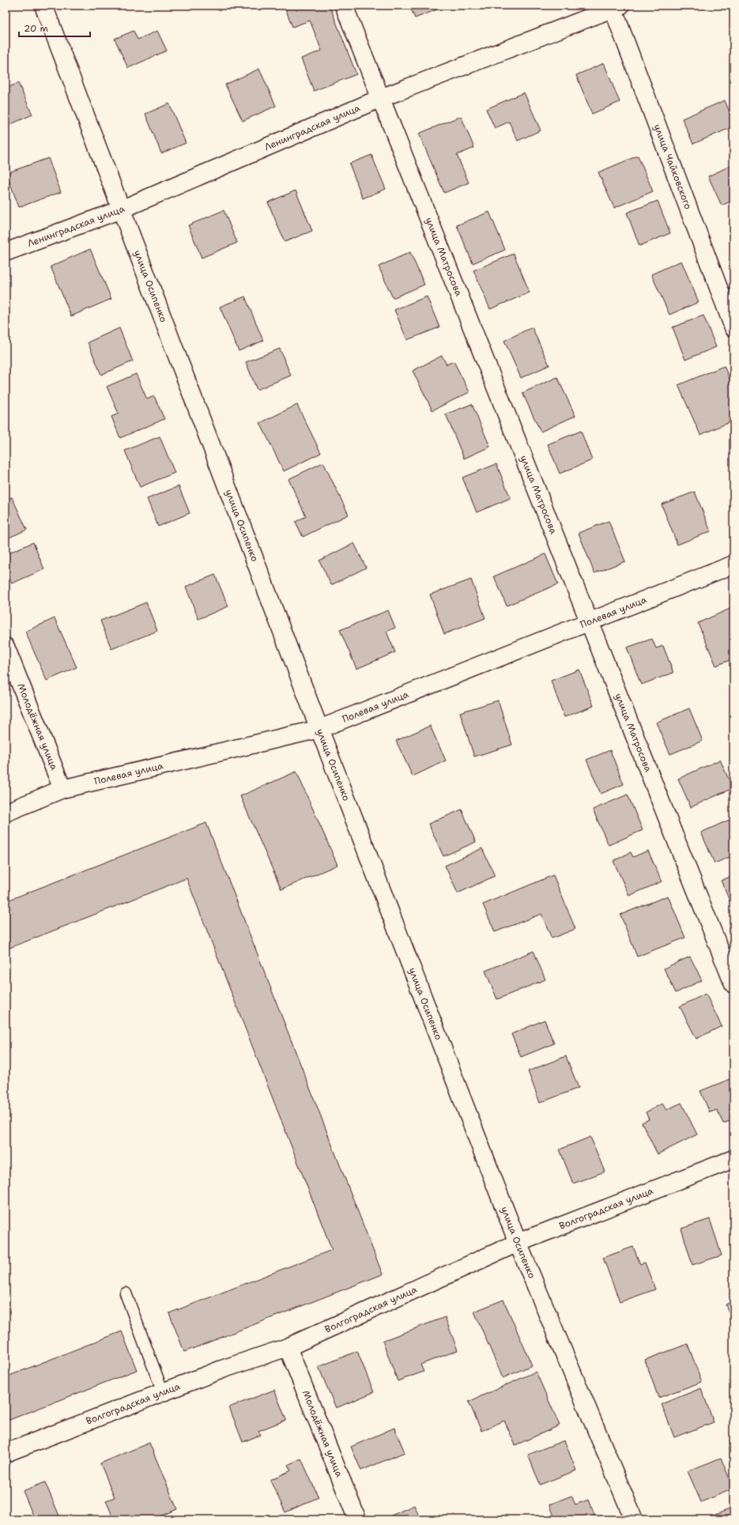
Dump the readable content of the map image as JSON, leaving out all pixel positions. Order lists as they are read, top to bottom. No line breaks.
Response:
{"streets":{"street":["Ленинградская улица","улица Чайковского","улица Матросова","улица Осипенко","Полевая улица","Молодёжная улица","Волгоградская улица"]},"crossings":[["Ленинградская улица","улица Чайковского"],["Ленинградская улица","улица Матросова"],["Ленинградская улица","улица Осипенко"],["улица Матросова","Полевая улица"],["улица Осипенко","Полевая улица"],["улица Осипенко","Волгоградская улица"],["Полевая улица","Молодёжная улица"],["Молодёжная улица","Волгоградская улица"]],"scale_bar":"20 m"}
